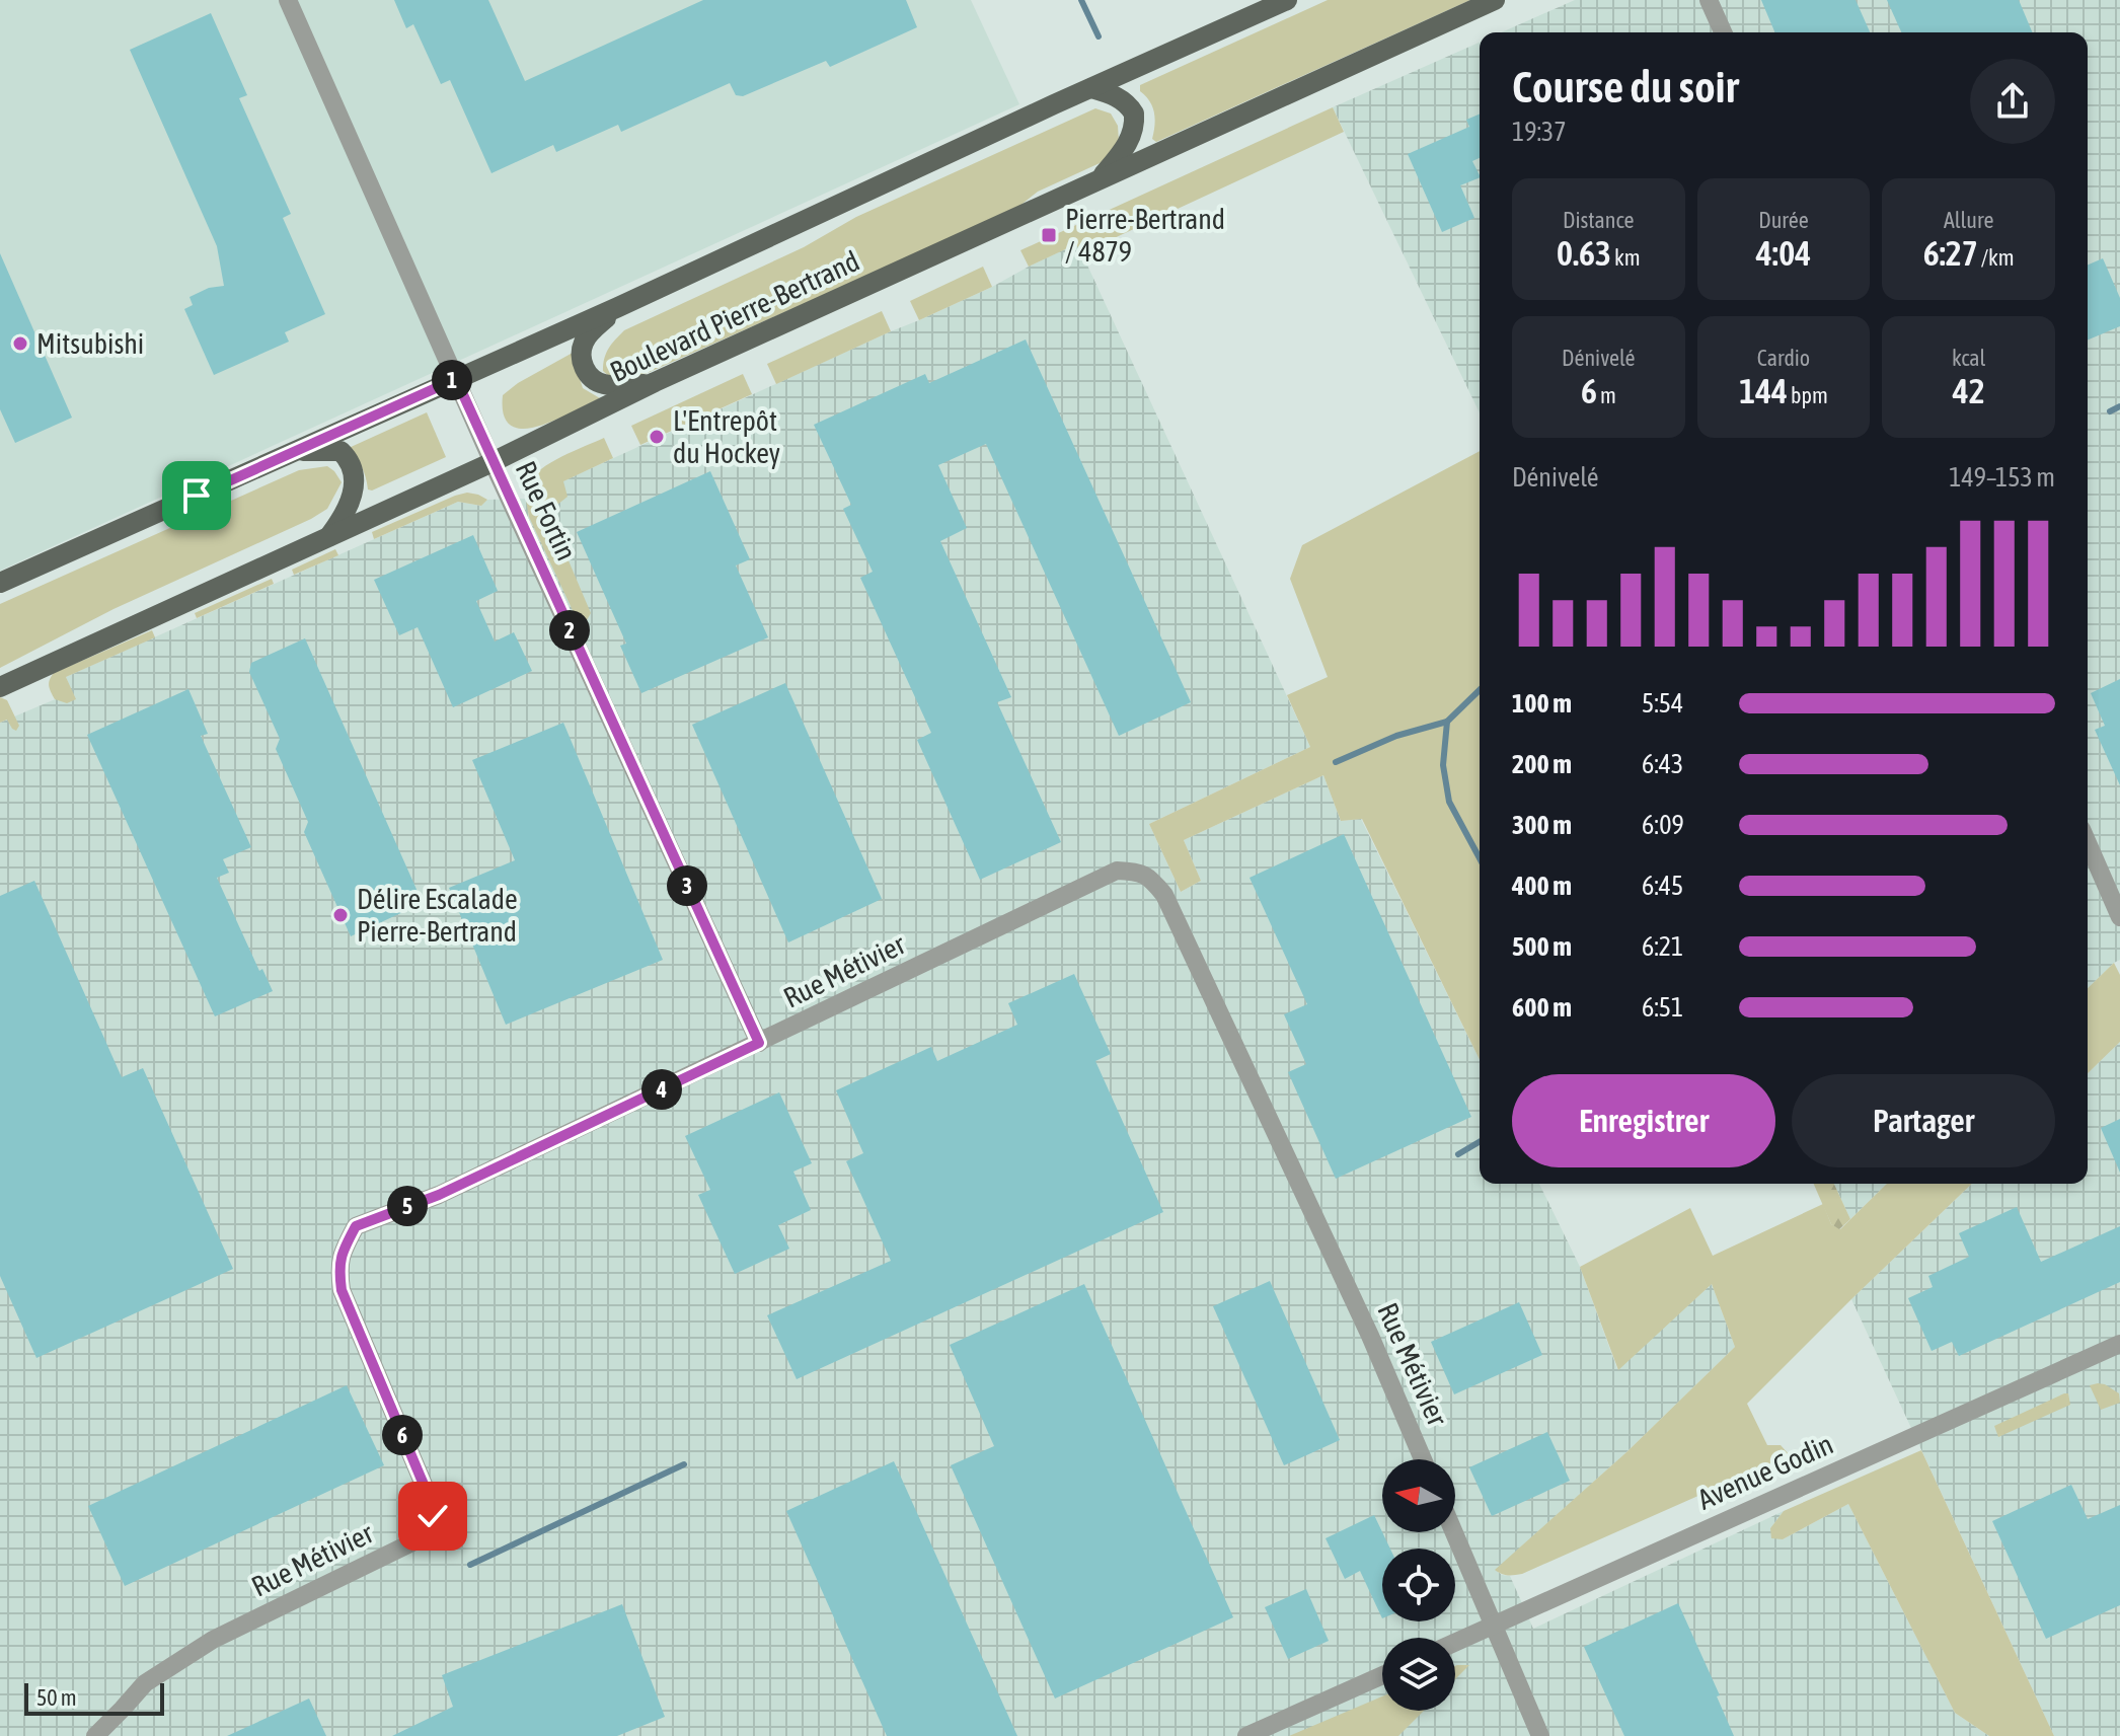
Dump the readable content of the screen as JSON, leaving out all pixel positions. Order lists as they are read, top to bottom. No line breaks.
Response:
{"streets":{"main road":["Boulevard Pierre-Bertrand"],"street":["Rue Fortin","Rue Métivier","Avenue Godin"]},"crossings":[["Boulevard Pierre-Bertrand","Rue Fortin"],["Rue Fortin","Rue Métivier"]],"places":{"transit":["Pierre-Bertrand / 4879"],"other":["Mitsubishi","L'Entrepôt du Hockey","Délire Escalade Pierre-Bertrand"]},"scale_bar":"50 m","north":"left","page":{"heading":["Course du soir","19:37"],"stats":[["Distance","0.63 km"],["Durée","4:04"],["Allure","6:27 /km"],["Dénivelé","6 m"],["Cardio","144 bpm"],["kcal","42"]],"pins":["1","2","3","4","5","6"],"chart":["Dénivelé","149–153 m"],"list":[{"name":"100 m","note":"5:54"},{"name":"200 m","note":"6:43"},{"name":"300 m","note":"6:09"},{"name":"400 m","note":"6:45"},{"name":"500 m","note":"6:21"},{"name":"600 m","note":"6:51"}],"buttons":["Enregistrer","Partager"],"scale":"50 m"}}
